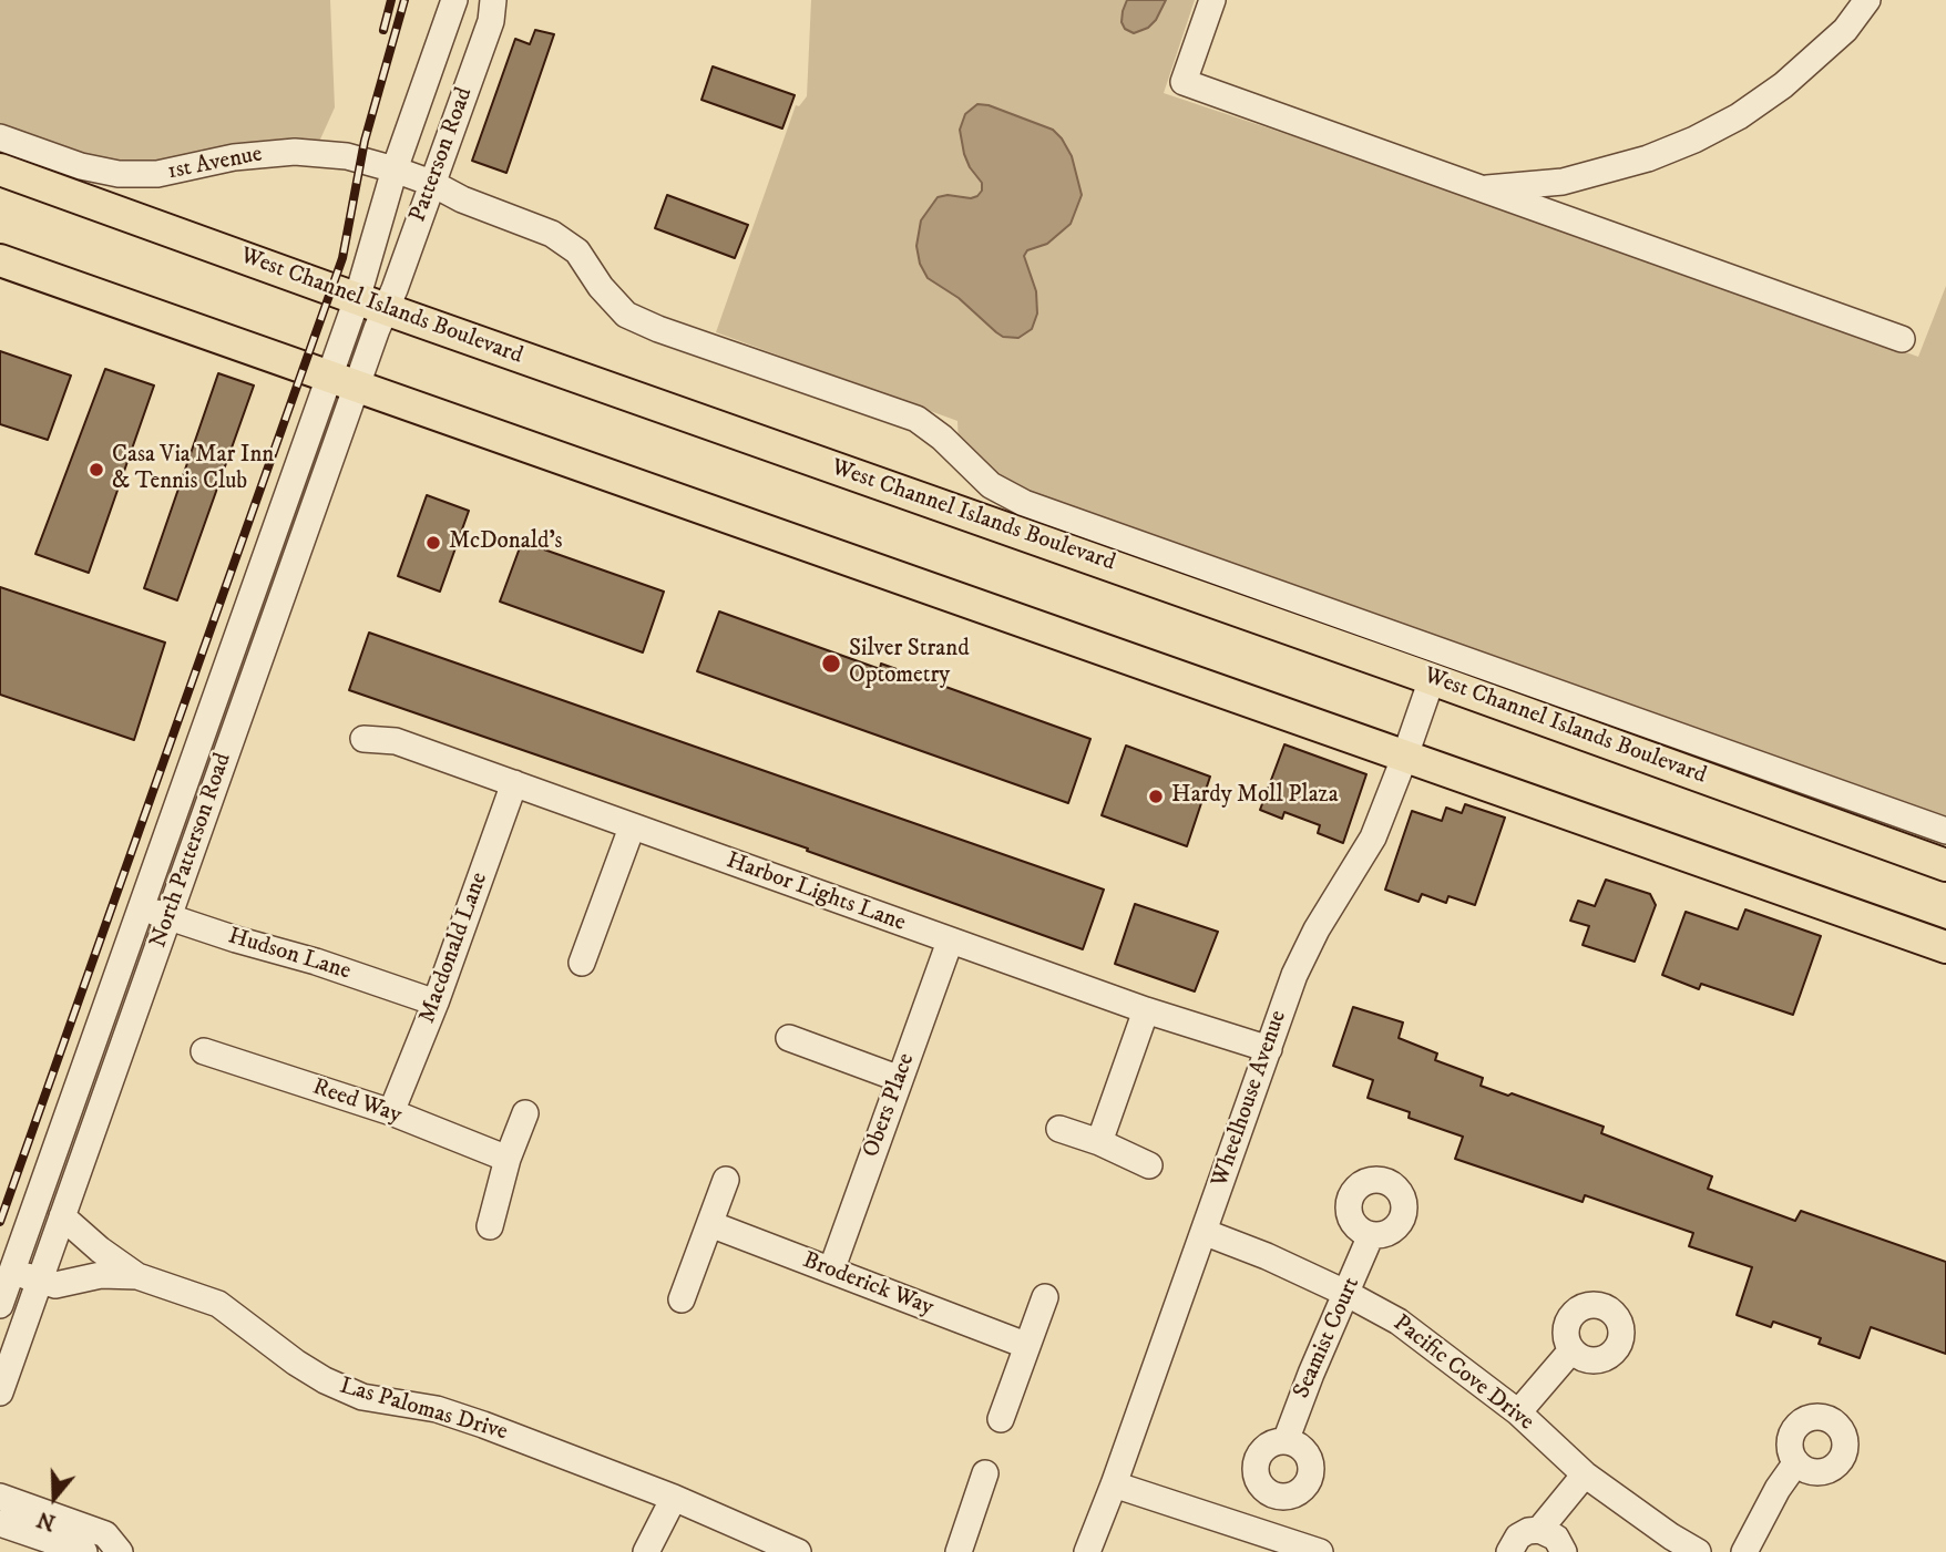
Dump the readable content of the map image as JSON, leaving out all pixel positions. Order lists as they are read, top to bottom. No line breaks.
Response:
{"streets":{"main road":["West Channel Islands Boulevard"],"street":["Patterson Road","1st Avenue","North Patterson Road","Harbor Lights Lane","Macdonald Lane","Hudson Lane","Wheelhouse Avenue","Reed Way","Obers Place","Broderick Way","Seamist Court","Pacific Cove Drive","Las Palomas Drive"]},"crossings":[["Patterson Road","1st Avenue"],["Patterson Road","West Channel Islands Boulevard"],["Patterson Road","North Patterson Road"],["West Channel Islands Boulevard","North Patterson Road"],["West Channel Islands Boulevard","Wheelhouse Avenue"],["North Patterson Road","Hudson Lane"],["North Patterson Road","Las Palomas Drive"],["Harbor Lights Lane","Macdonald Lane"],["Harbor Lights Lane","Wheelhouse Avenue"],["Harbor Lights Lane","Obers Place"],["Macdonald Lane","Hudson Lane"],["Macdonald Lane","Reed Way"],["Wheelhouse Avenue","Pacific Cove Drive"],["Obers Place","Broderick Way"],["Seamist Court","Pacific Cove Drive"]],"places":["Casa Via Mar Inn & Tennis Club","McDonald's","Silver Strand Optometry","Hardy Moll Plaza"],"north":"bottom"}
